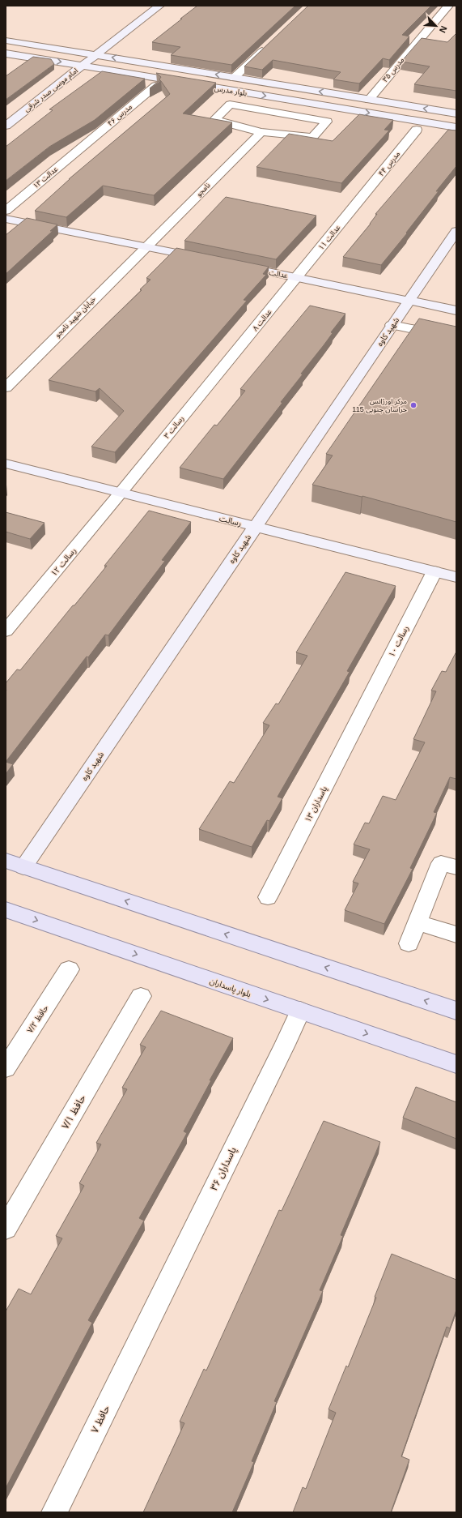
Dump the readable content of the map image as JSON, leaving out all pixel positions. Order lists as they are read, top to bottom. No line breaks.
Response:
{"streets":{"main road":["بلوار پاسداران"],"street":["مدرس ۳۵","امام موسی صدر شرقی","بلوار مدرس","مدرس ۴۶","مدرس ۴۴","عدالت ۱۳","نامجو","عدالت ۱۱","عدالت","خیابان شهید نامجو","عدالت ۸","شهید کاوه","رسالت ۳","رسالت","رسالت ۱۲","رسالت ۱۰","پاسداران ۱۳","حافظ ۷/۲","حافظ ۷/۱","پاسداران ۳۶","حافظ ۷"]},"crossings":[["مدرس ۳۵","بلوار مدرس"],["امام موسی صدر شرقی","بلوار مدرس"],["مدرس ۴۶","عدالت ۱۳"],["مدرس ۴۴","عدالت ۱۱"],["نامجو","خیابان شهید نامجو"],["عدالت ۱۱","عدالت"],["عدالت ۱۱","عدالت ۸"],["عدالت","عدالت ۸"],["عدالت","شهید کاوه"],["عدالت ۸","رسالت ۳"],["شهید کاوه","رسالت"],["رسالت ۳","رسالت"],["رسالت ۳","رسالت ۱۲"],["رسالت","رسالت ۱۲"],["رسالت","رسالت ۱۰"],["رسالت ۱۰","پاسداران ۱۳"],["بلوار پاسداران","پاسداران ۳۶"],["پاسداران ۳۶","حافظ ۷"]],"places":["مرکز اورژانس 115 خراسان جنوبی"],"north":"bottom right"}
